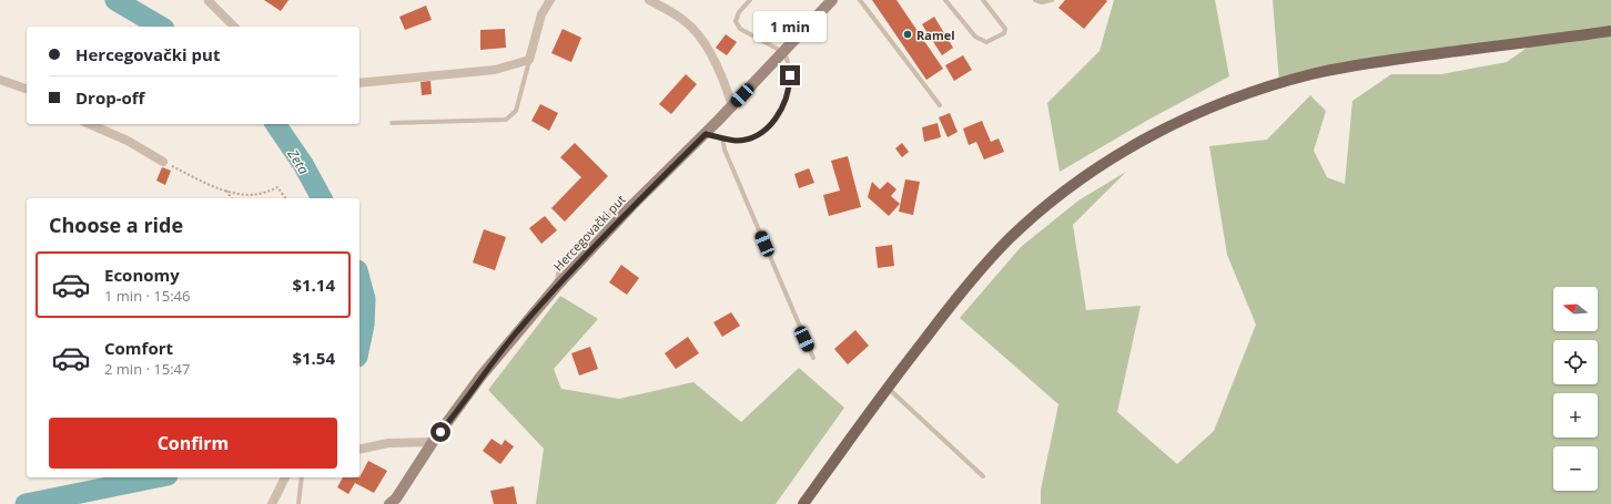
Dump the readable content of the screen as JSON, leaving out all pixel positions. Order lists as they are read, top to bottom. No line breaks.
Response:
{"streets":{"main road":["Hercegovački put"]},"water":["Zeta"],"places":["Ramel"],"north":"left","page":{"bubble":"1 min","banner":["Hercegovački put","Drop-off"],"heading":"Choose a ride","list":[{"name":"Economy","note":"1 min · 15:46","value":"$1.14"},{"name":"Comfort","note":"2 min · 15:47","value":"$1.54"}],"map_buttons":["+","−"],"buttons":"Confirm"}}
